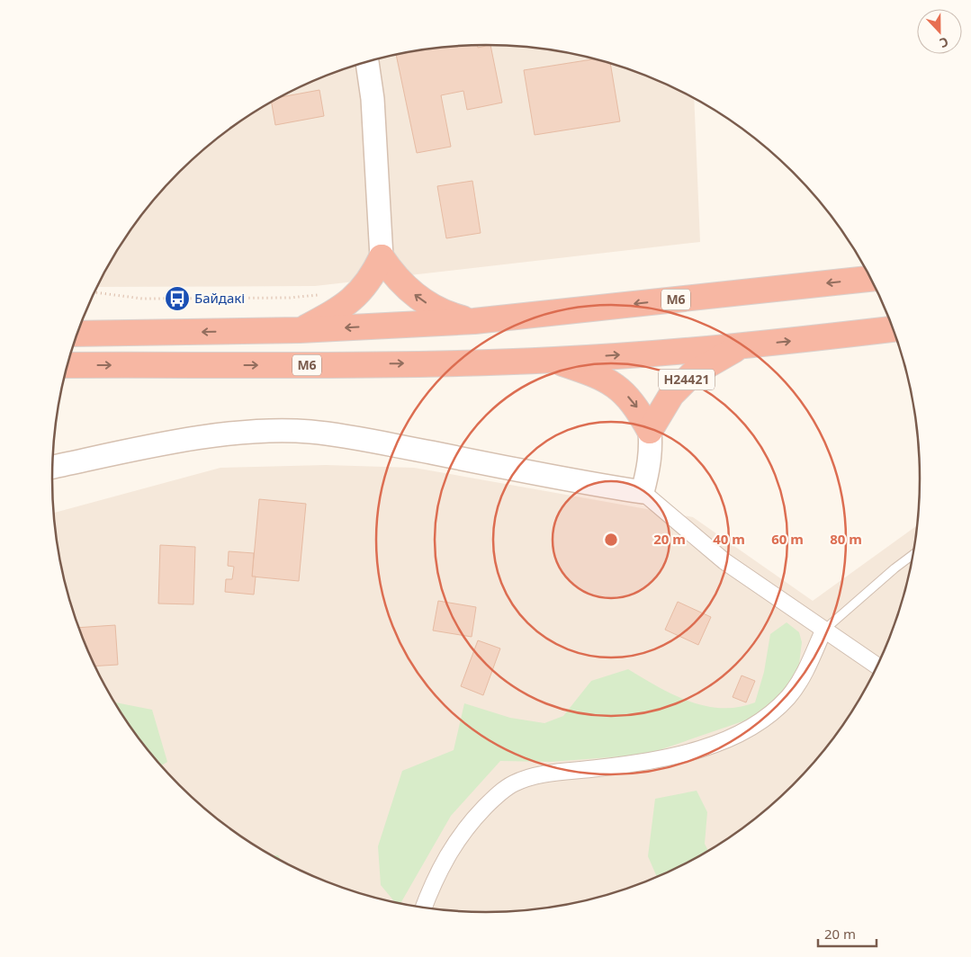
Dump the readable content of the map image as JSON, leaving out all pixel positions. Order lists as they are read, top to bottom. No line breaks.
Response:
{"streets":{"highway":["М6","Н24421"]},"crossings":[["М6","Н24421"]],"places":{"bus stop":["Байдакі"]},"scale_bar":"20 m","north":"bottom","rings":["20 m","40 m","60 m","80 m"]}
